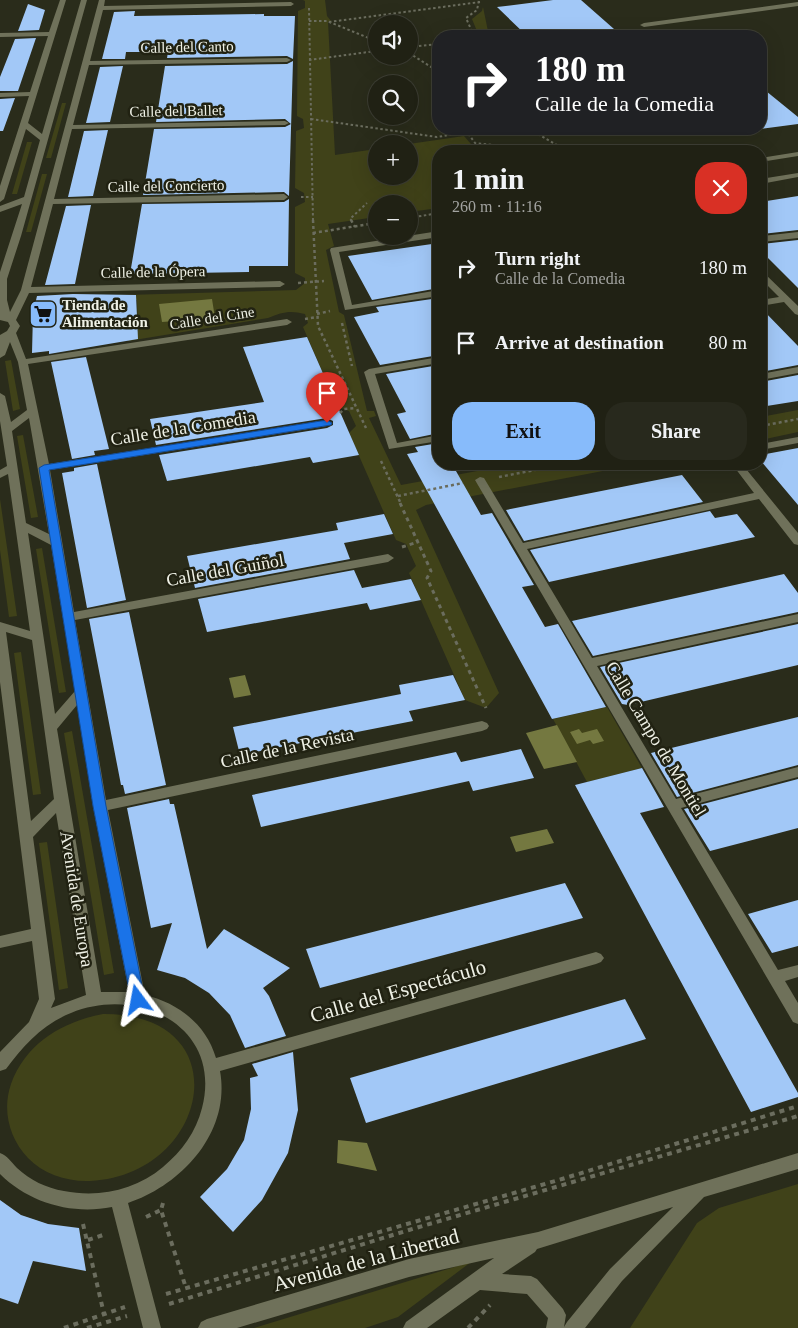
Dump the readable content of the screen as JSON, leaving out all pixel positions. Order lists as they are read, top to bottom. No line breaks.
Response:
{"streets":{"street":["Calle del Canto","Calle del Ballet","Calle del Concierto","Calle de la Ópera","Calle del Cine","Calle de la Comedia","Calle del Guiñol","Calle Campo de Montiel","Calle de la Revista","Avenida de Europa","Calle del Espectáculo","Avenida de la Libertad"]},"places":{"supermarket":["Tienda de Alimentación"]},"page":{"map_buttons":["+","−"],"turn":["180 m","Calle de la Comedia"],"heading":["1 min","260 m · 11:16"],"list":[{"name":"Turn right","note":"Calle de la Comedia","value":"180 m"},{"name":"Arrive at destination","value":"80 m"}],"buttons":["Exit","Share"]}}
